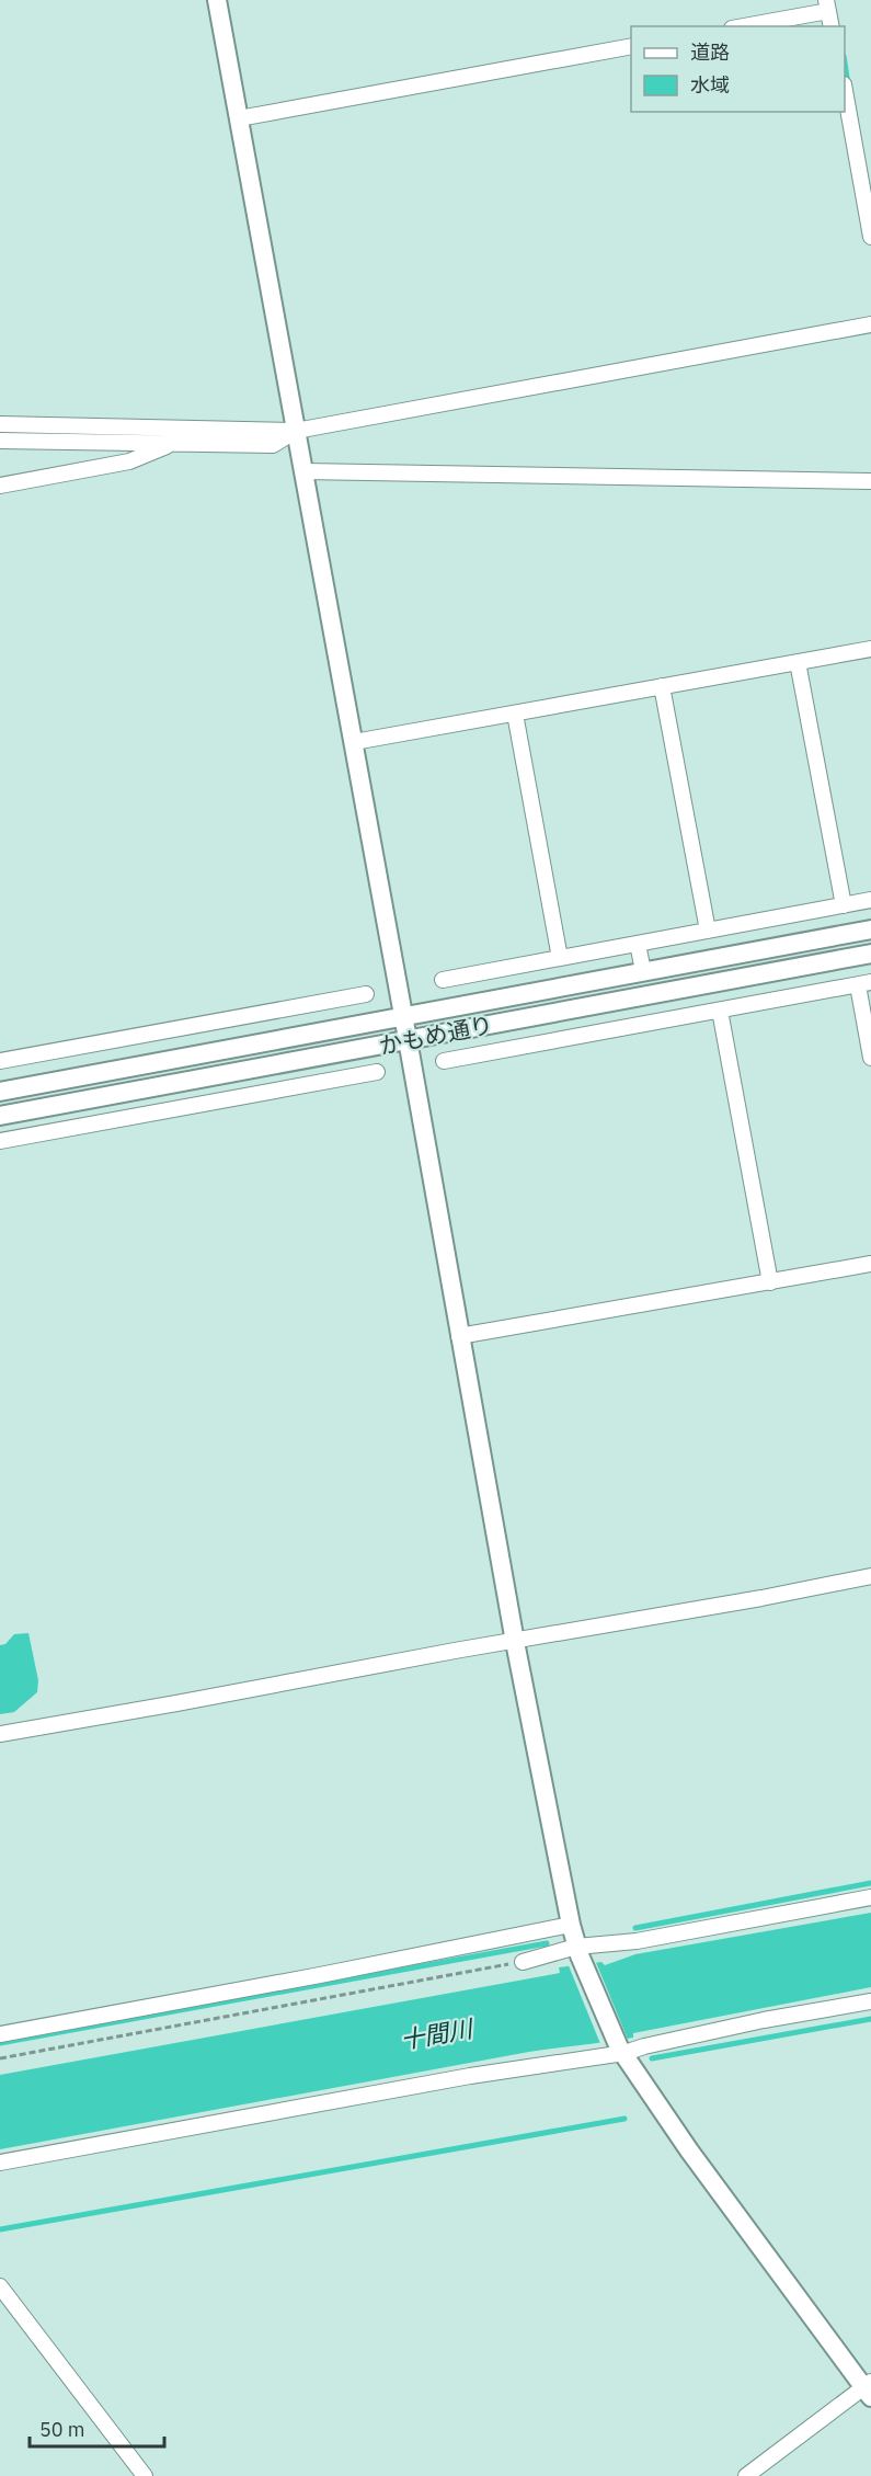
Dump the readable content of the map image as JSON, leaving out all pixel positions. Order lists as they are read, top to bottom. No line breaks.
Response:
{"streets":{"street":["かもめ通り"]},"water":["十間川"],"legend":["道路","水域"],"scale_bar":"50 m"}
